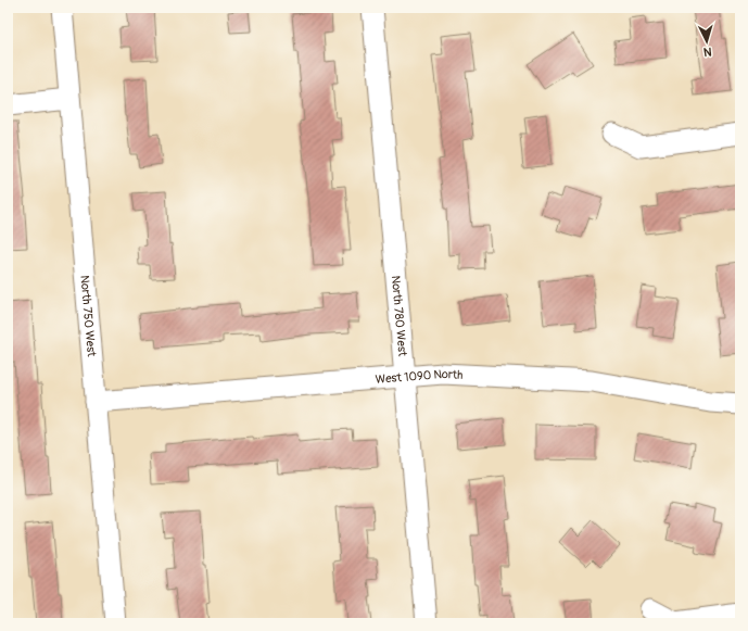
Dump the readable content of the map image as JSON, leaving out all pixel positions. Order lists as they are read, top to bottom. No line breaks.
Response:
{"streets":{"street":["North 750 West","North 780 West","West 1090 North"]},"crossings":[["North 750 West","West 1090 North"],["North 780 West","West 1090 North"]],"north":"bottom"}
